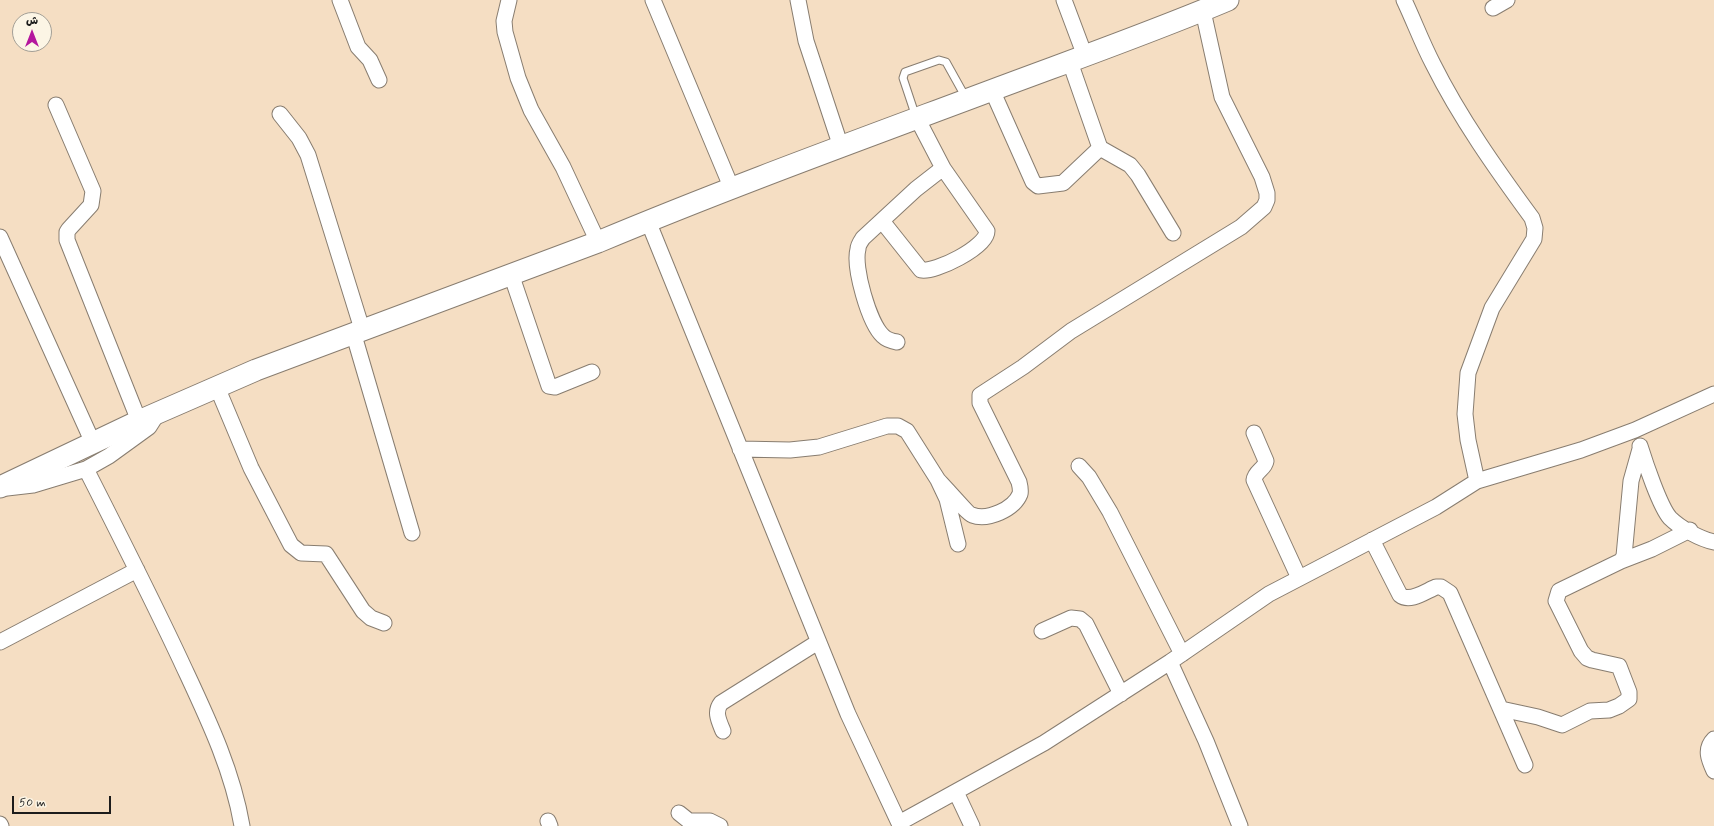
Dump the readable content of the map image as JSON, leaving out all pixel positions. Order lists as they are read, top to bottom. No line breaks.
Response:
{"scale_bar":"50 m","north":"top"}
